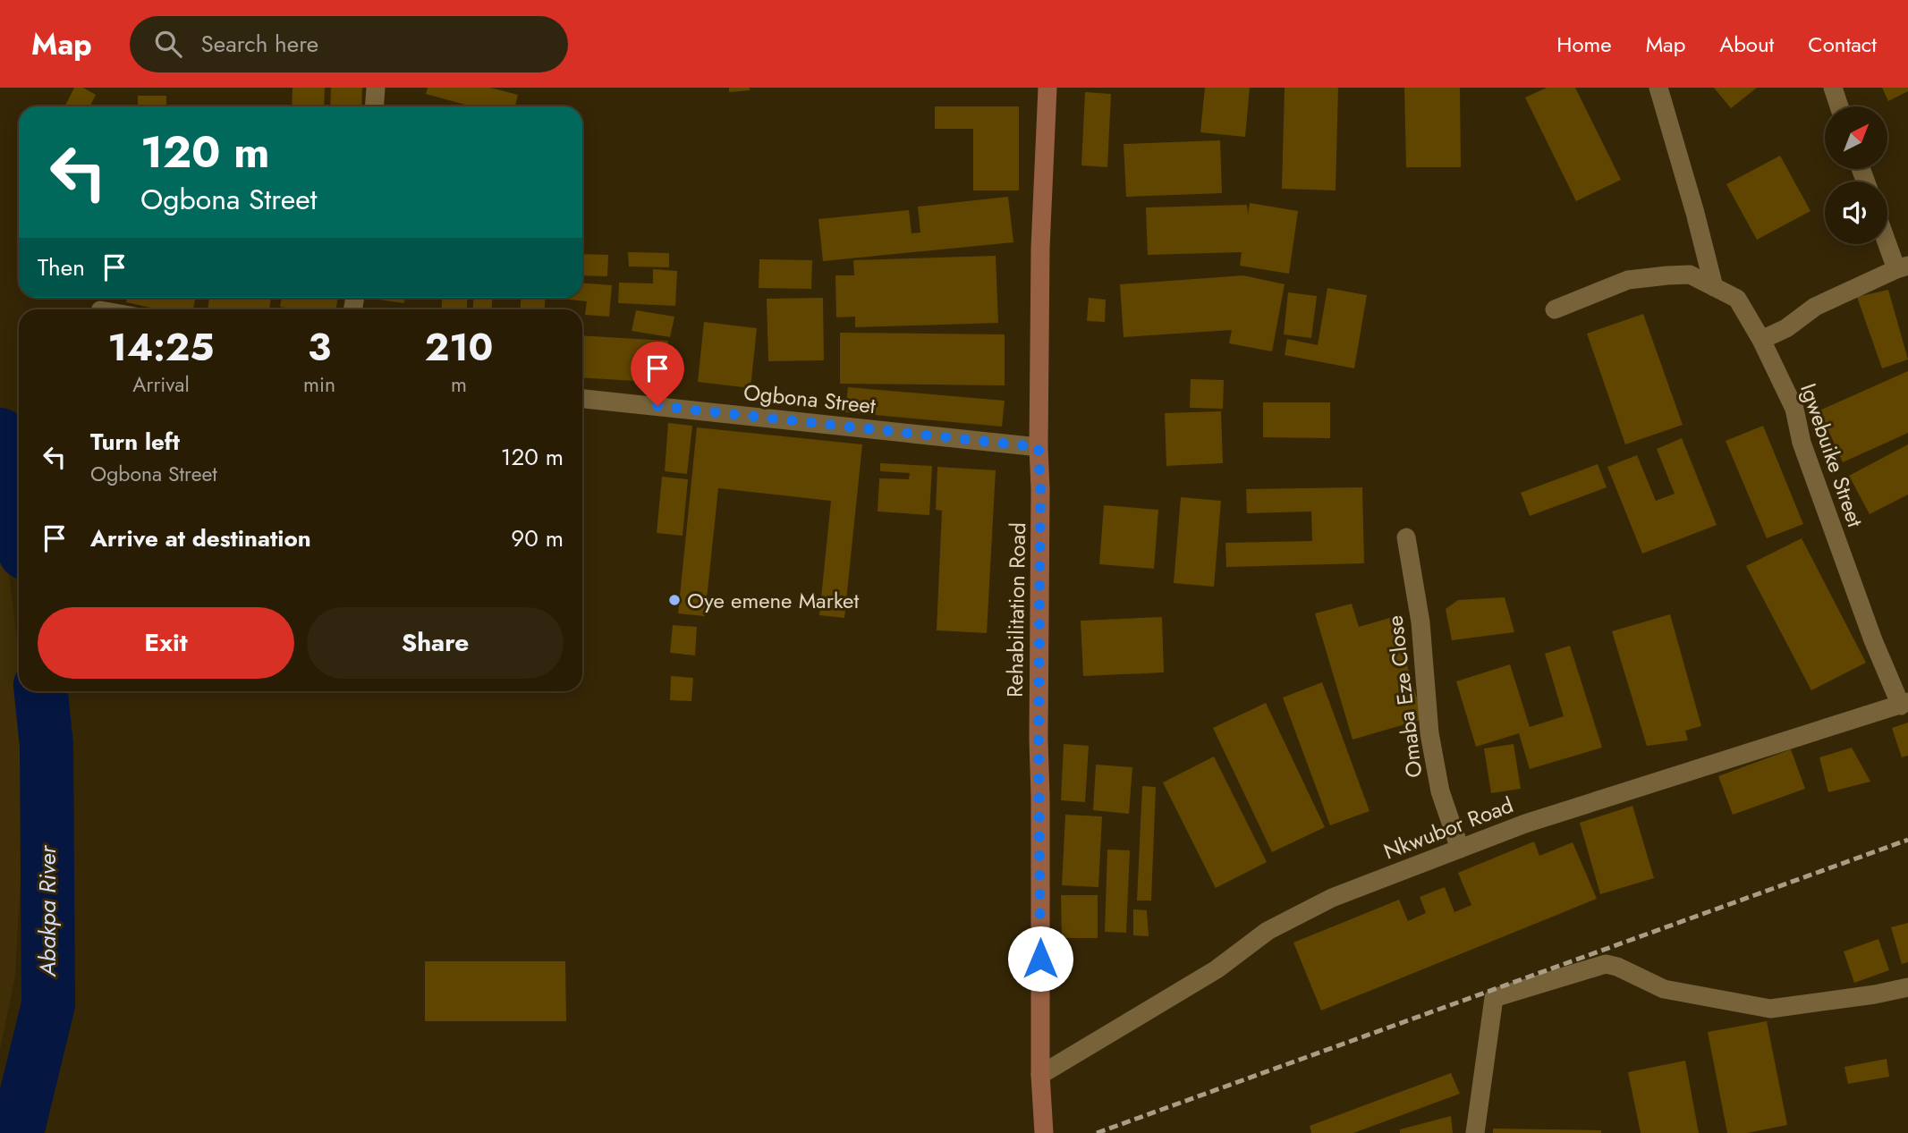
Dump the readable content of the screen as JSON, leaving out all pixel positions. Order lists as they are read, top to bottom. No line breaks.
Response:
{"streets":{"main road":["Rehabilitation Road"],"street":["Ogbona Street","Igwebuike Street","Omaba Eze Close","Nkwubor Road"]},"crossings":[["Ogbona Street","Rehabilitation Road"],["Igwebuike Street","Nkwubor Road"],["Rehabilitation Road","Nkwubor Road"],["Omaba Eze Close","Nkwubor Road"]],"water":["Abakpa River"],"places":["Oye emene Market"],"north":"top right","page":{"header":"Map","search":"Search here","nav":["Home","Map","About","Contact"],"turn":["120 m","Ogbona Street"],"then":"Then","eta":["14:25","Arrival","3","min","210","m"],"list":[{"name":"Turn left","note":"Ogbona Street","value":"120 m"},{"name":"Arrive at destination","value":"90 m"}],"buttons":["Exit","Share"]}}
